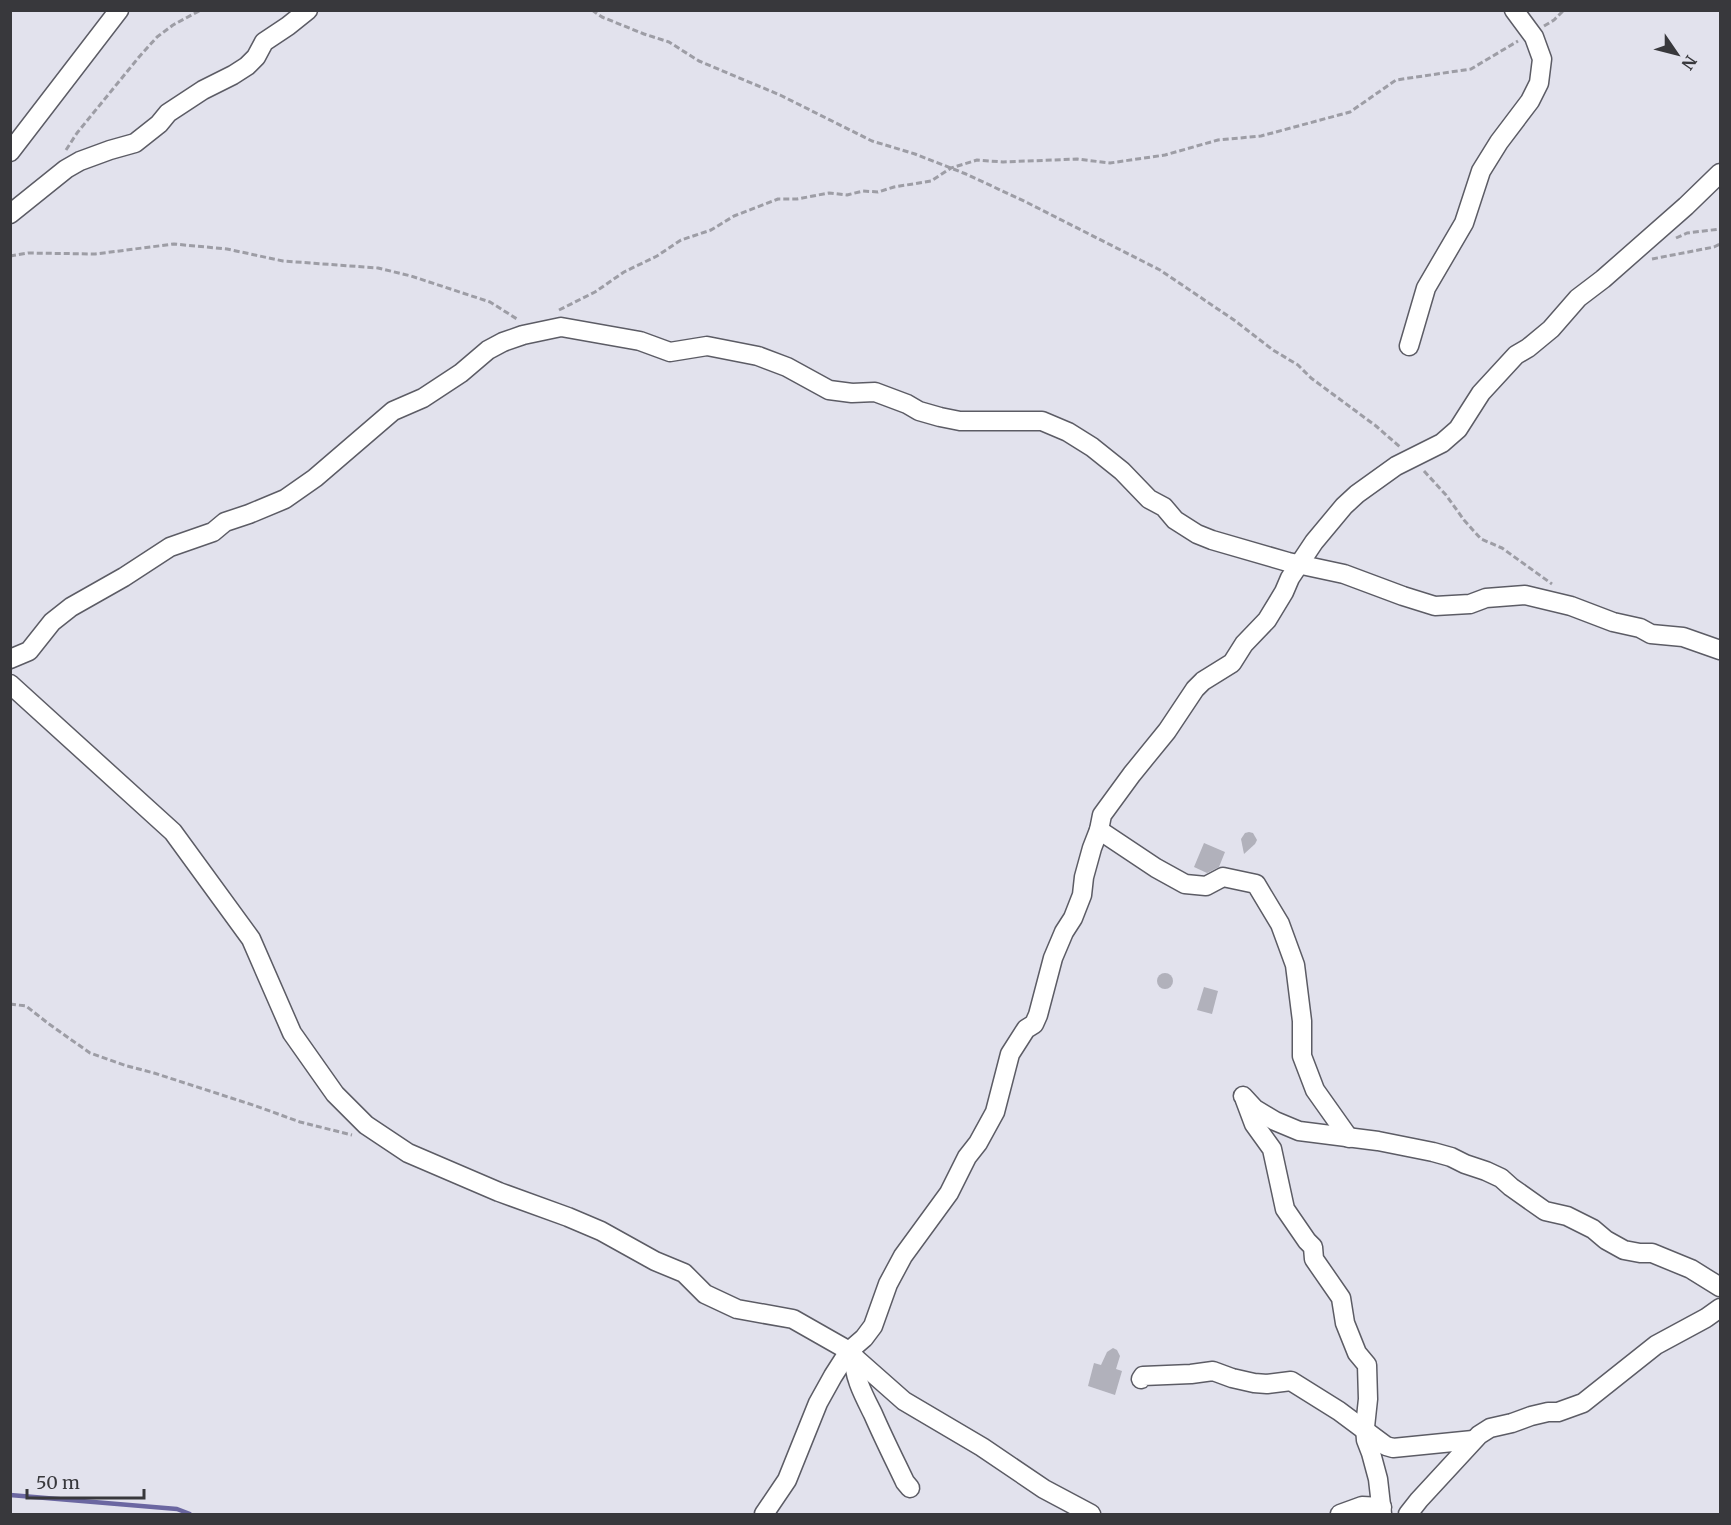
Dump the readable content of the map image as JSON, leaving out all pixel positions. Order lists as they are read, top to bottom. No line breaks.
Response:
{"scale_bar":"50 m","north":"bottom right"}
